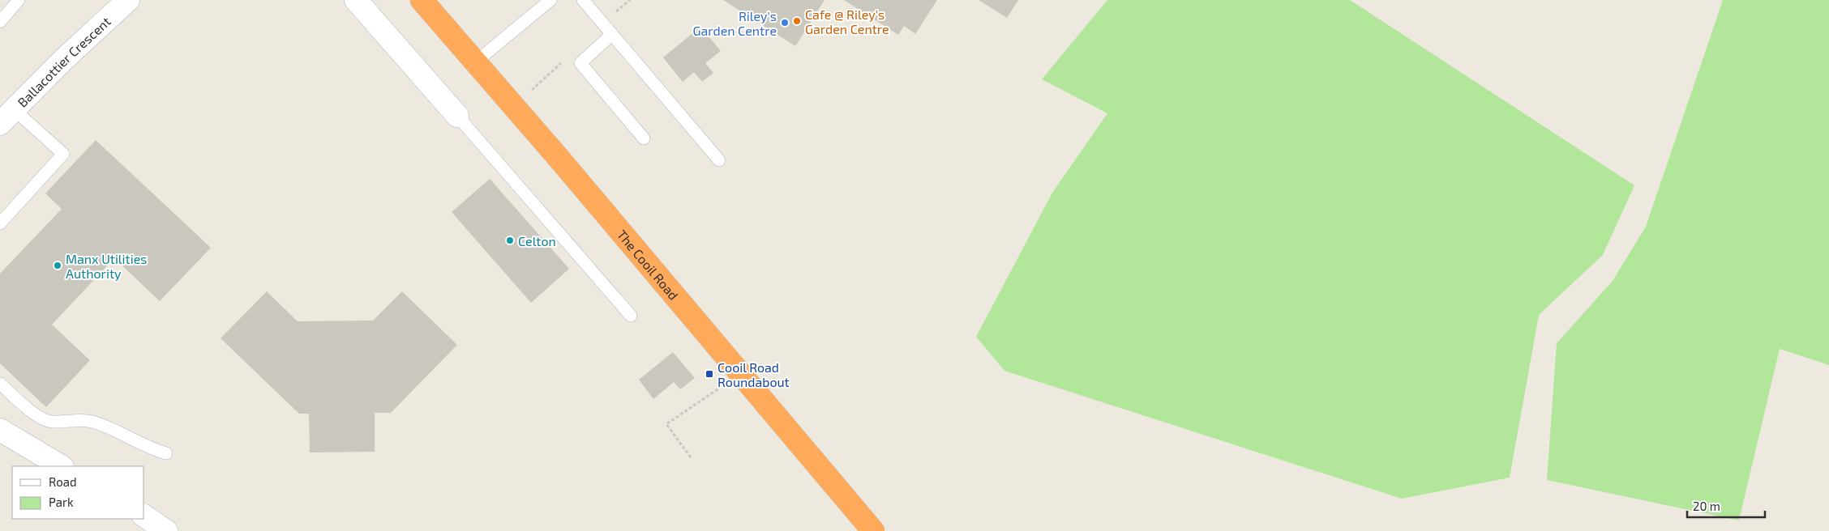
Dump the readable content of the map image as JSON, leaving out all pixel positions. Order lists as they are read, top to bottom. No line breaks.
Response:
{"streets":{"highway":["The Cooil Road"],"street":["Ballacottier Crescent"]},"places":{"other":["Cafe @ Riley's Garden Centre","Riley's Garden Centre","Celton","Manx Utilities Authority"],"transit":["Cooil Road Roundabout"]},"legend":["Road","Park"],"scale_bar":"20 m"}
